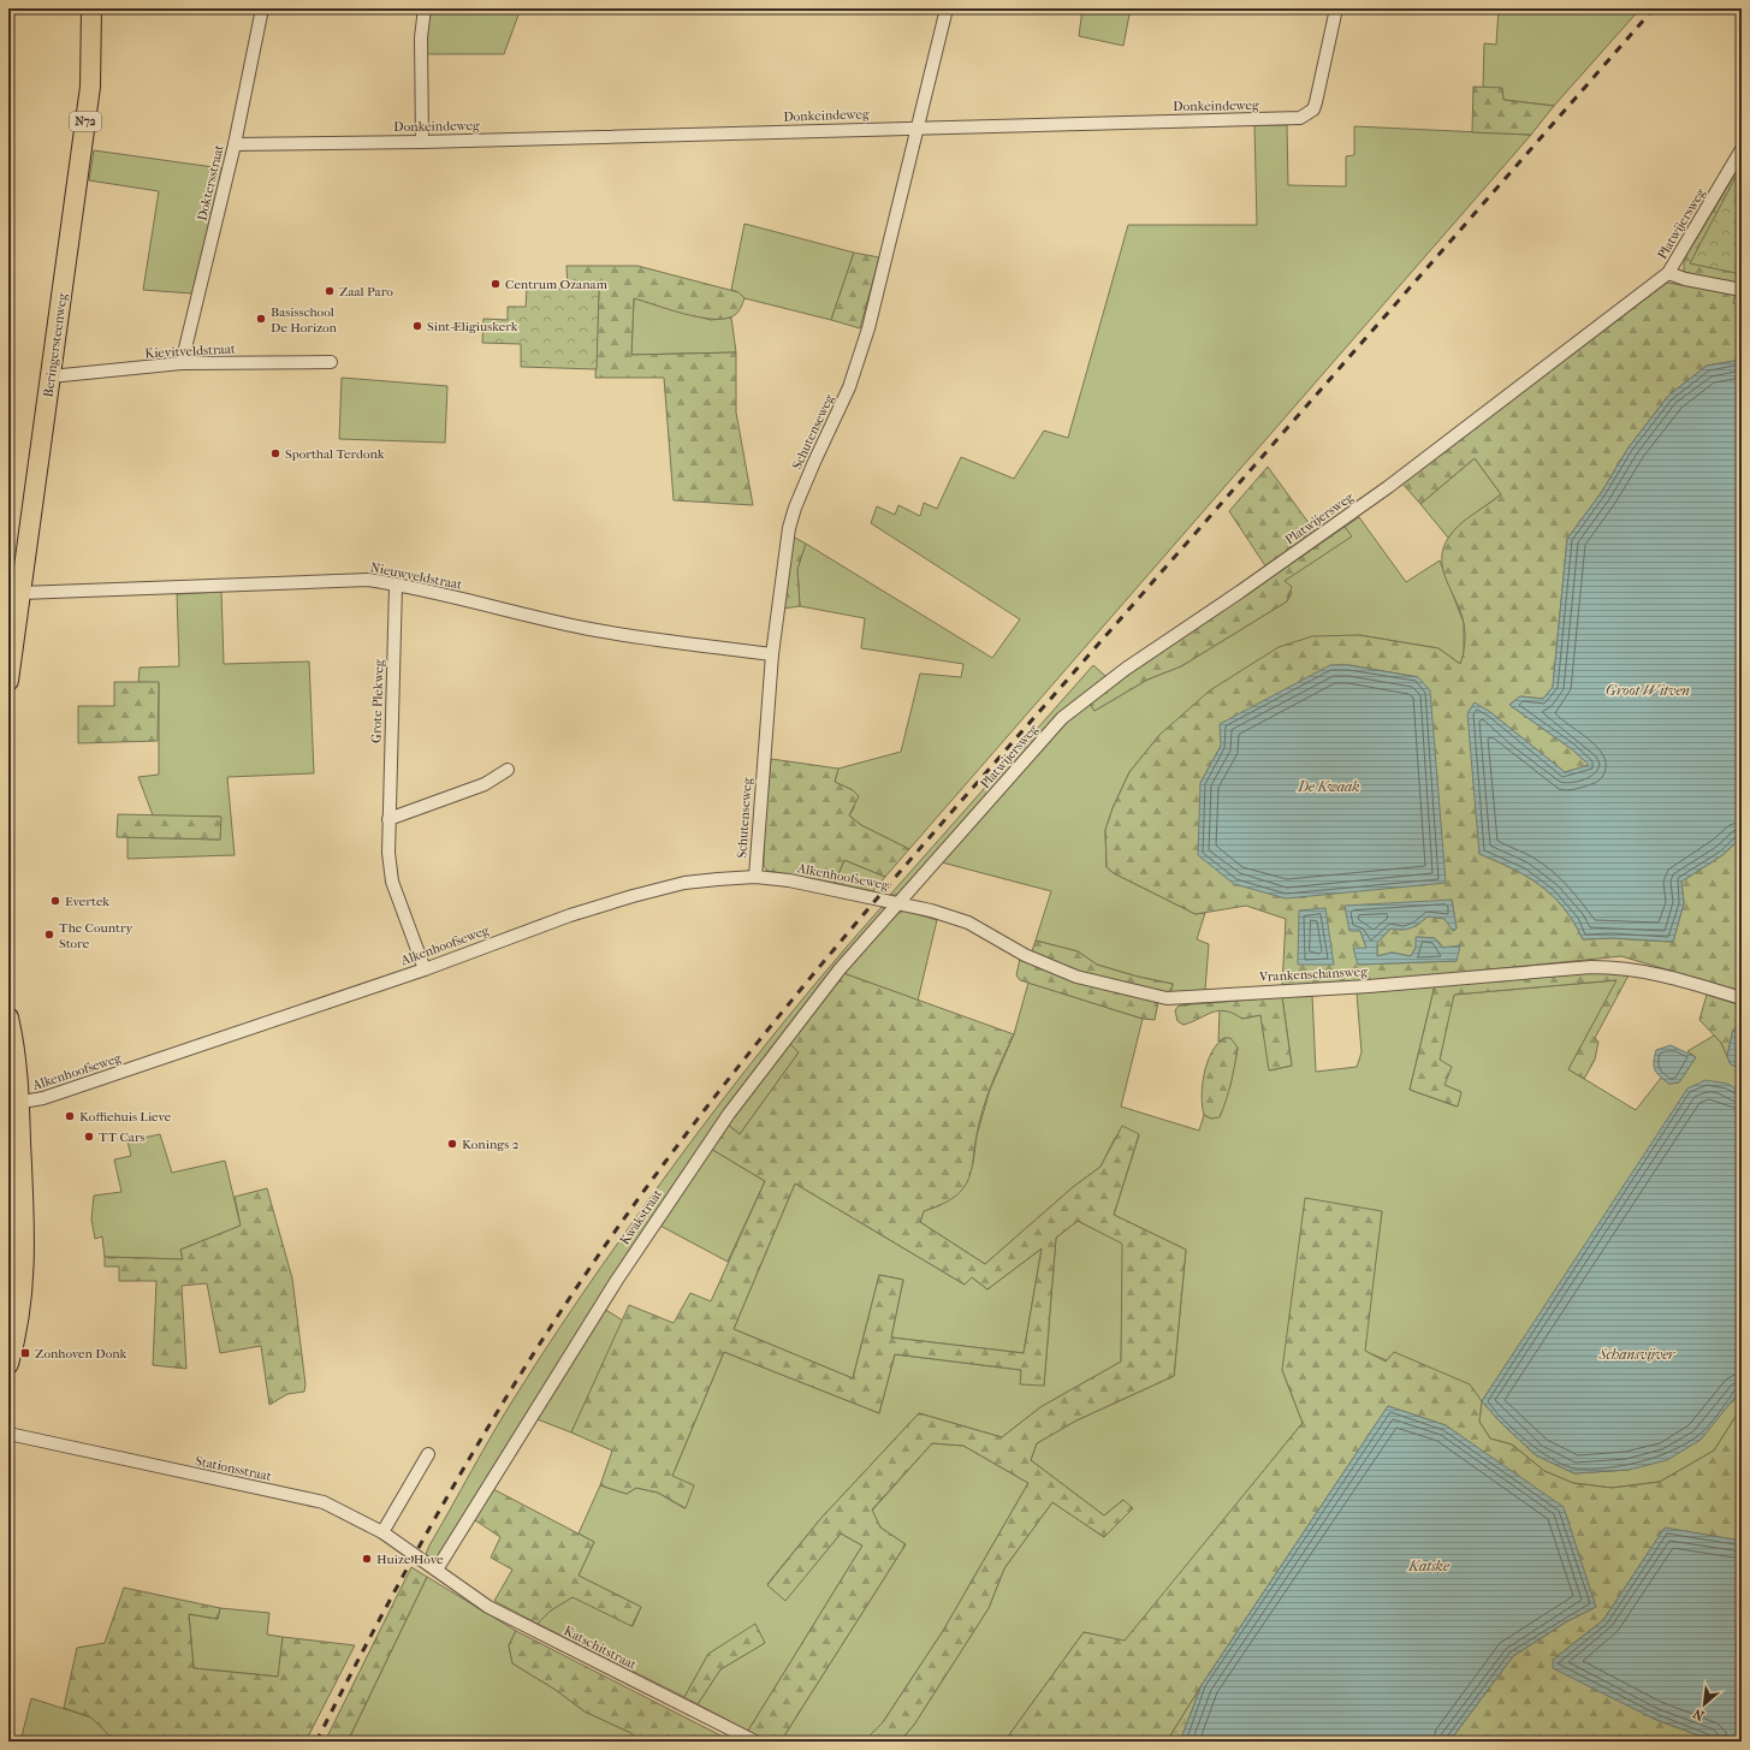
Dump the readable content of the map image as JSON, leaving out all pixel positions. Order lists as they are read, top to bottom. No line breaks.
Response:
{"streets":{"main road":["N72","Beringersteenweg"],"street":["Donkeindeweg","Doktersstraat","Platwijersweg","Kievitveldstraat","Schutenseweg","Nieuwveldstraat","Grote Plekweg","Alkenhoofseweg","Vrankenschansweg","Kwakstraat","Stationsstraat","Katschitstraat"]},"crossings":[["Donkeindeweg","Doktersstraat"],["Donkeindeweg","Schutenseweg"],["Doktersstraat","Kievitveldstraat"],["Platwijersweg","Alkenhoofseweg"],["Platwijersweg","Vrankenschansweg"],["Platwijersweg","Kwakstraat"],["Beringersteenweg","Kievitveldstraat"],["Beringersteenweg","Nieuwveldstraat"],["Schutenseweg","Nieuwveldstraat"],["Schutenseweg","Alkenhoofseweg"],["Nieuwveldstraat","Grote Plekweg"],["Grote Plekweg","Alkenhoofseweg"],["Alkenhoofseweg","Vrankenschansweg"],["Alkenhoofseweg","Kwakstraat"],["Vrankenschansweg","Kwakstraat"],["Kwakstraat","Stationsstraat"],["Kwakstraat","Katschitstraat"],["Stationsstraat","Katschitstraat"]],"water":["Groot Witven","De Kwaak","Schansvijver","Katske"],"places":{"other":["Centrum Ozanam","Zaal Paro","Basisschool De Horizon","Sint-Eligiuskerk","Sporthal Terdonk","Evertek","The Country Store","Koffiehuis Lieve","TT Cars","Konings 2","Huize Hove"],"transit":["Zonhoven Donk"]},"north":"bottom left"}
